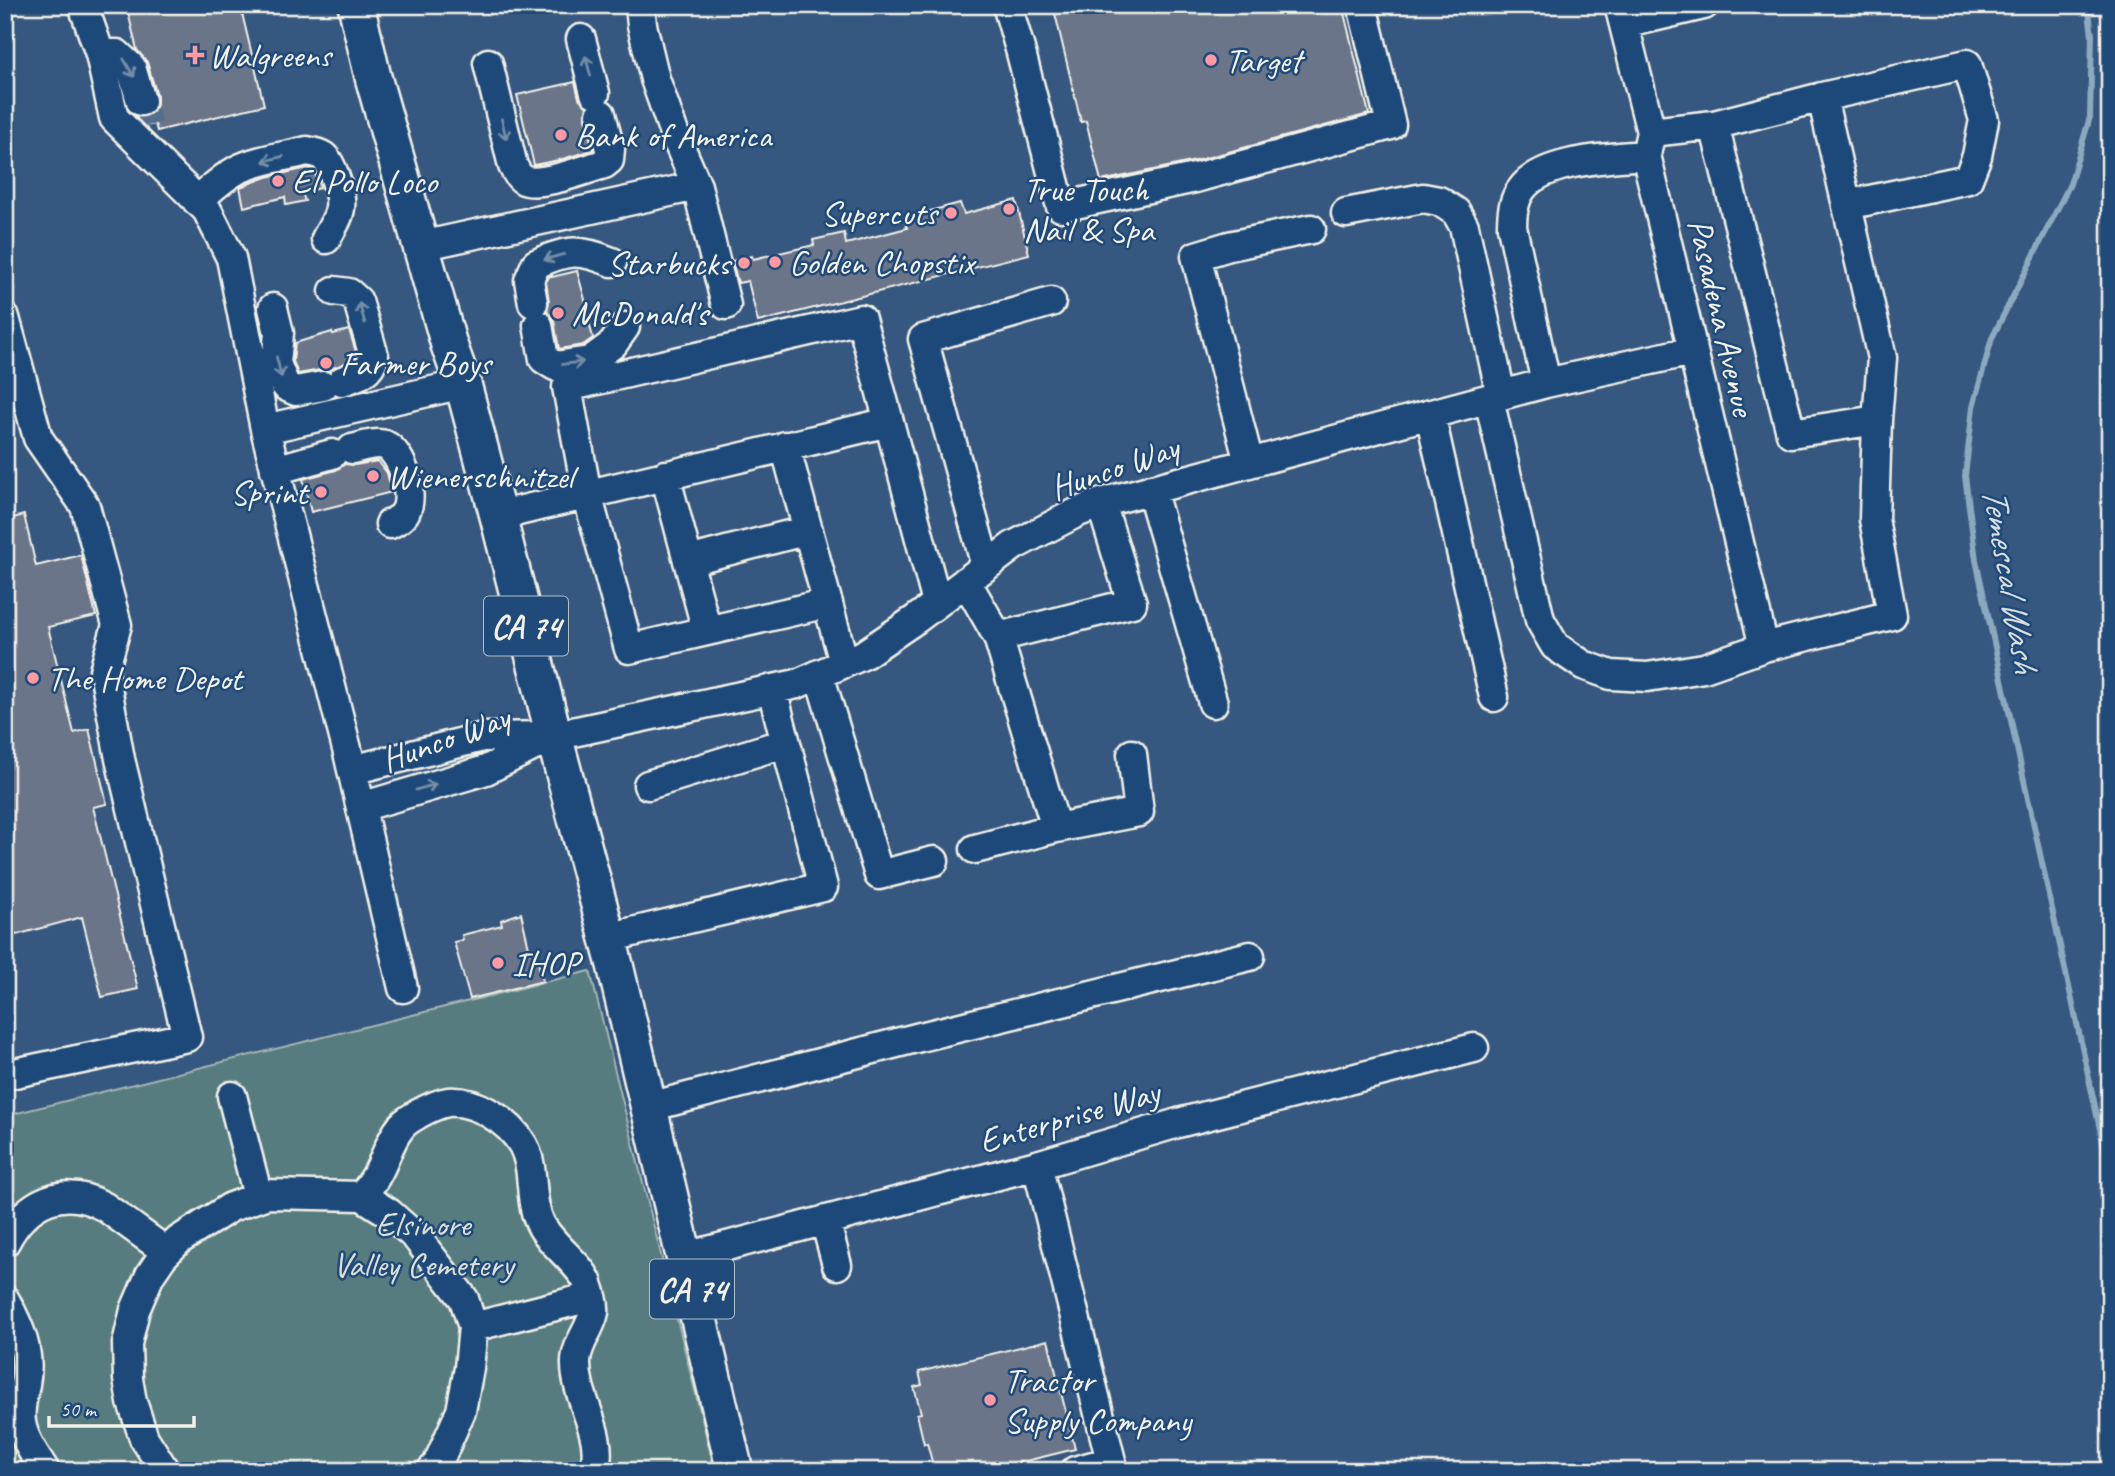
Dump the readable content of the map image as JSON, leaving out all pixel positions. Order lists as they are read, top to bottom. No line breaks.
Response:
{"streets":{"main road":["CA 74"],"street":["Pasadena Avenue","Hunco Way","Enterprise Way"]},"crossings":[["Pasadena Avenue","Hunco Way"],["Hunco Way","CA 74"],["CA 74","Enterprise Way"]],"water":["Temescal Wash"],"parks":["Elsinore Valley Cemetery"],"places":{"health":["Walgreens"],"other":["Target","Bank of America","El Pollo Loco","True Touch Nail & Spa","Supercuts","Golden Chopstix","Starbucks","McDonald's","Farmer Boys","Wienerschnitzel","Sprint","The Home Depot","IHOP","Tractor Supply Company"]},"scale_bar":"50 m"}
